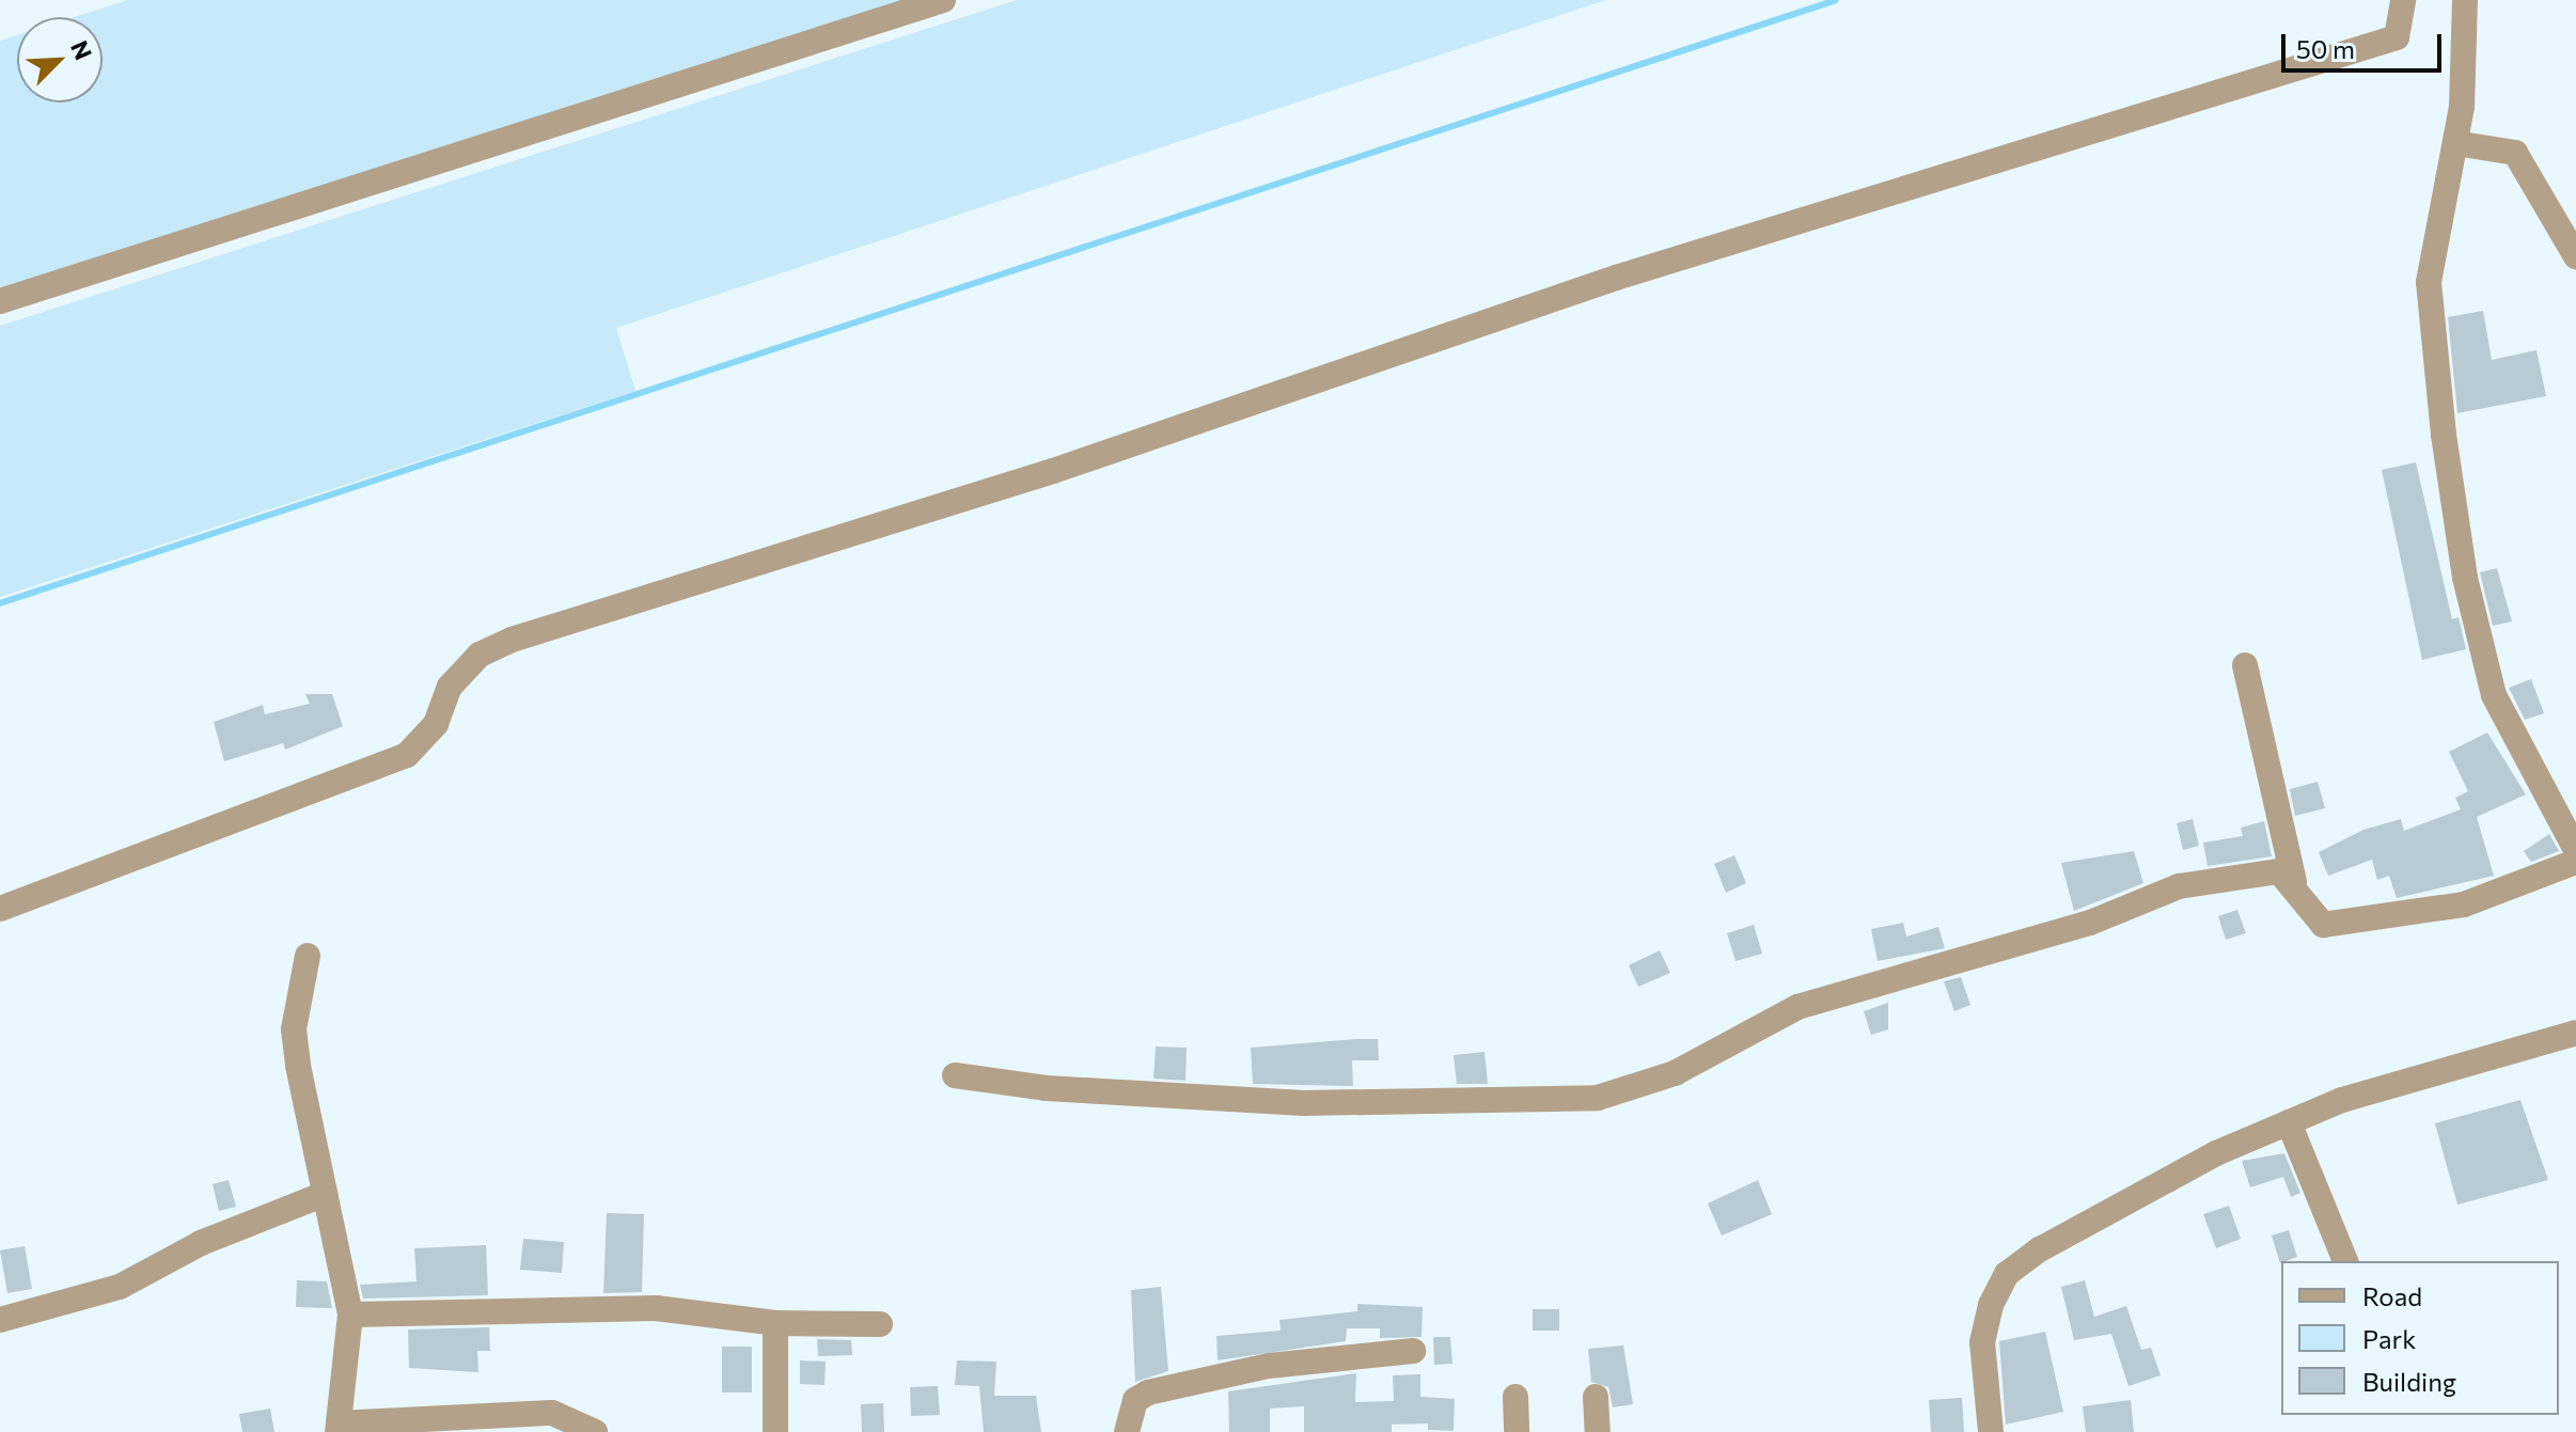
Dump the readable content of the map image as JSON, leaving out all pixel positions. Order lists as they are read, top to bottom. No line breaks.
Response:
{"legend":["Road","Park","Building"],"scale_bar":"50 m","north":"top right"}
